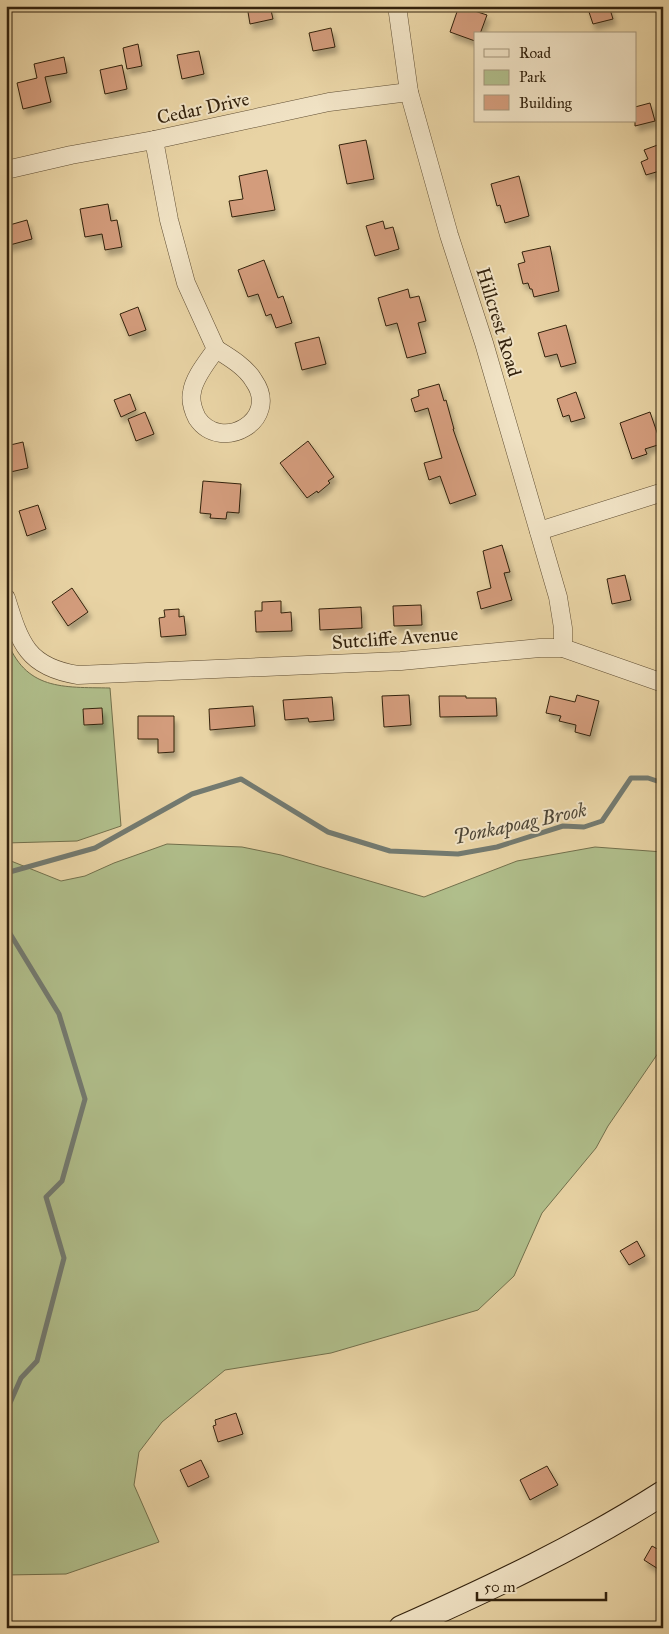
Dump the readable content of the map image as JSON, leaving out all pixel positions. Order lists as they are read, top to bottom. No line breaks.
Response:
{"streets":{"street":["Cedar Drive","Hillcrest Road","Sutcliffe Avenue"]},"crossings":[["Cedar Drive","Hillcrest Road"],["Hillcrest Road","Sutcliffe Avenue"]],"water":["Ponkapoag Brook"],"legend":["Road","Park","Building"],"scale_bar":"50 m"}
